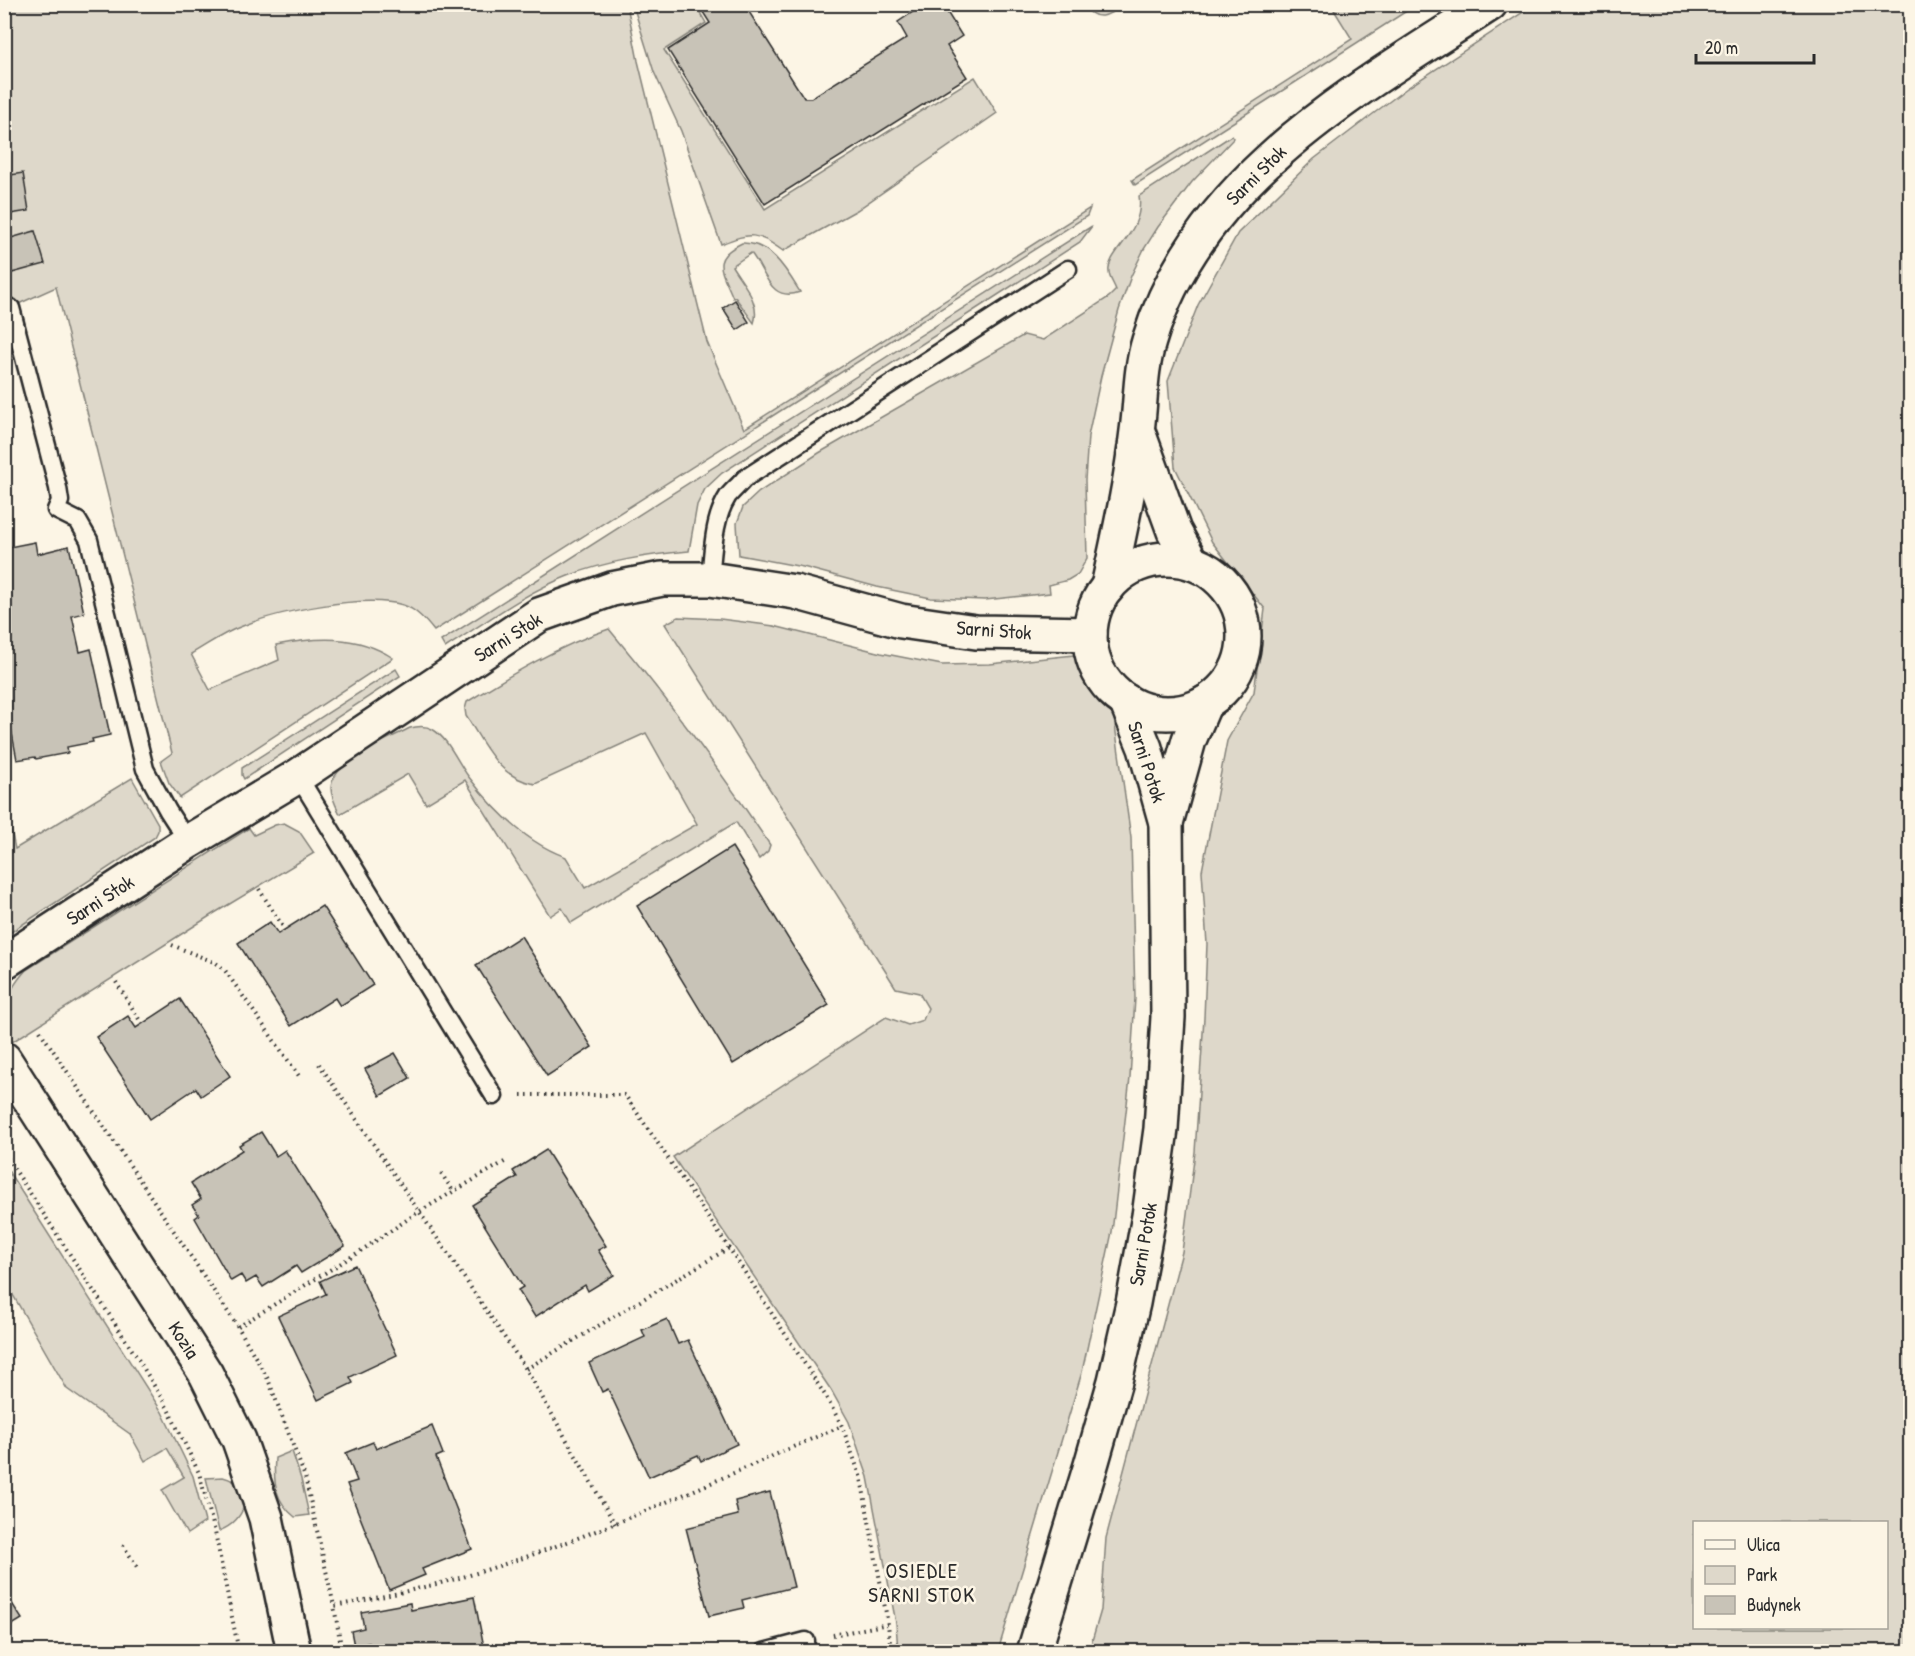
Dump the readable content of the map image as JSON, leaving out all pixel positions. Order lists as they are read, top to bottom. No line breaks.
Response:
{"streets":{"street":["Sarni Stok","Sarni Potok","Kozia"]},"crossings":[["Sarni Stok","Sarni Potok"]],"districts":["OSIEDLE SARNI STOK"],"legend":["Ulica","Park","Budynek"],"scale_bar":"20 m"}
